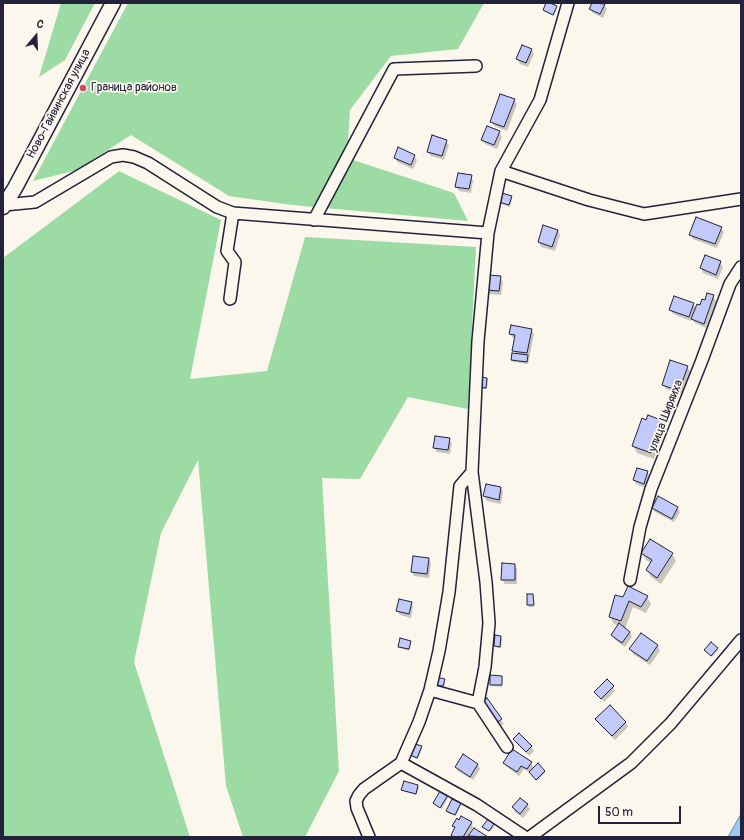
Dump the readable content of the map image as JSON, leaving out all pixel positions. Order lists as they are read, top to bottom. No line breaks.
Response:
{"streets":{"main road":["Ново-Гайвинская улица"],"street":["улица Ширяиха"]},"places":["Граница районов"],"scale_bar":"50 m","north":"top"}
